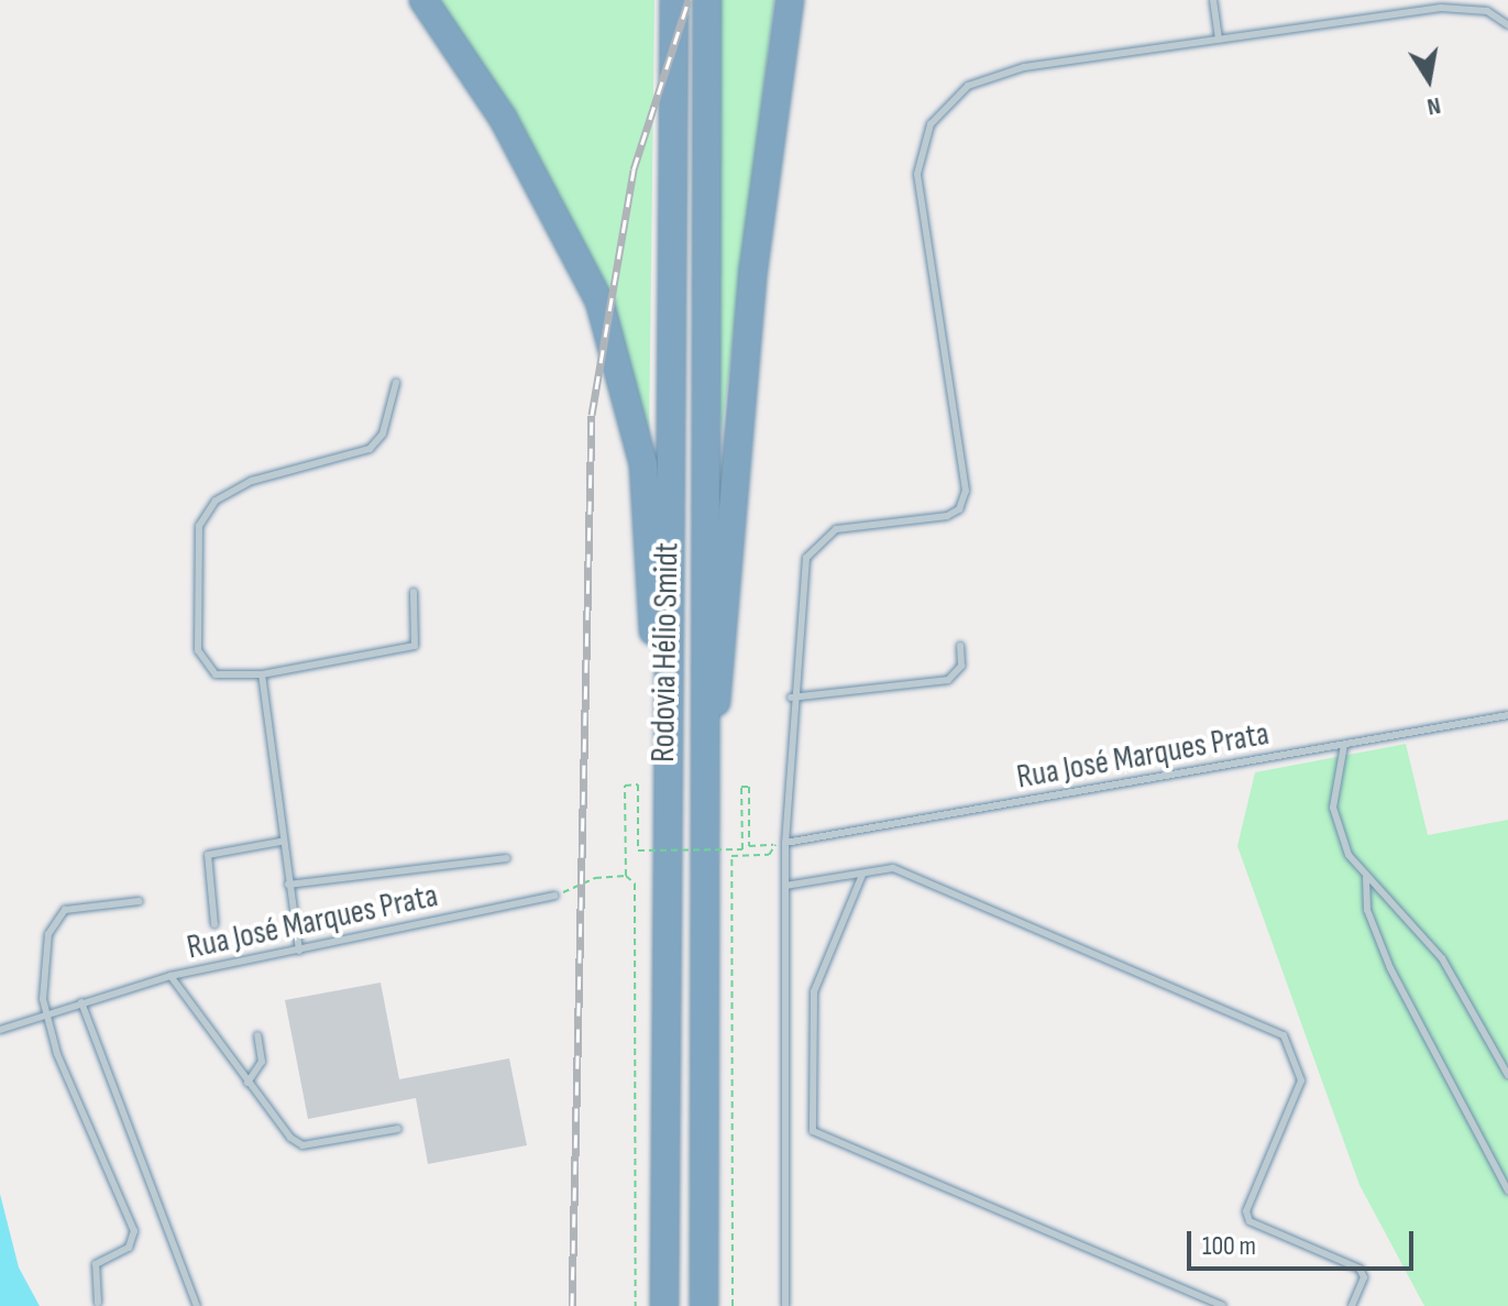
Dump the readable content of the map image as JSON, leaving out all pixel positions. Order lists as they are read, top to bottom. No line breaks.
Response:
{"streets":{"highway":["Rodovia Hélio Smidt"],"lane":["Rua José Marques Prata"]},"scale_bar":"100 m","north":"bottom"}
